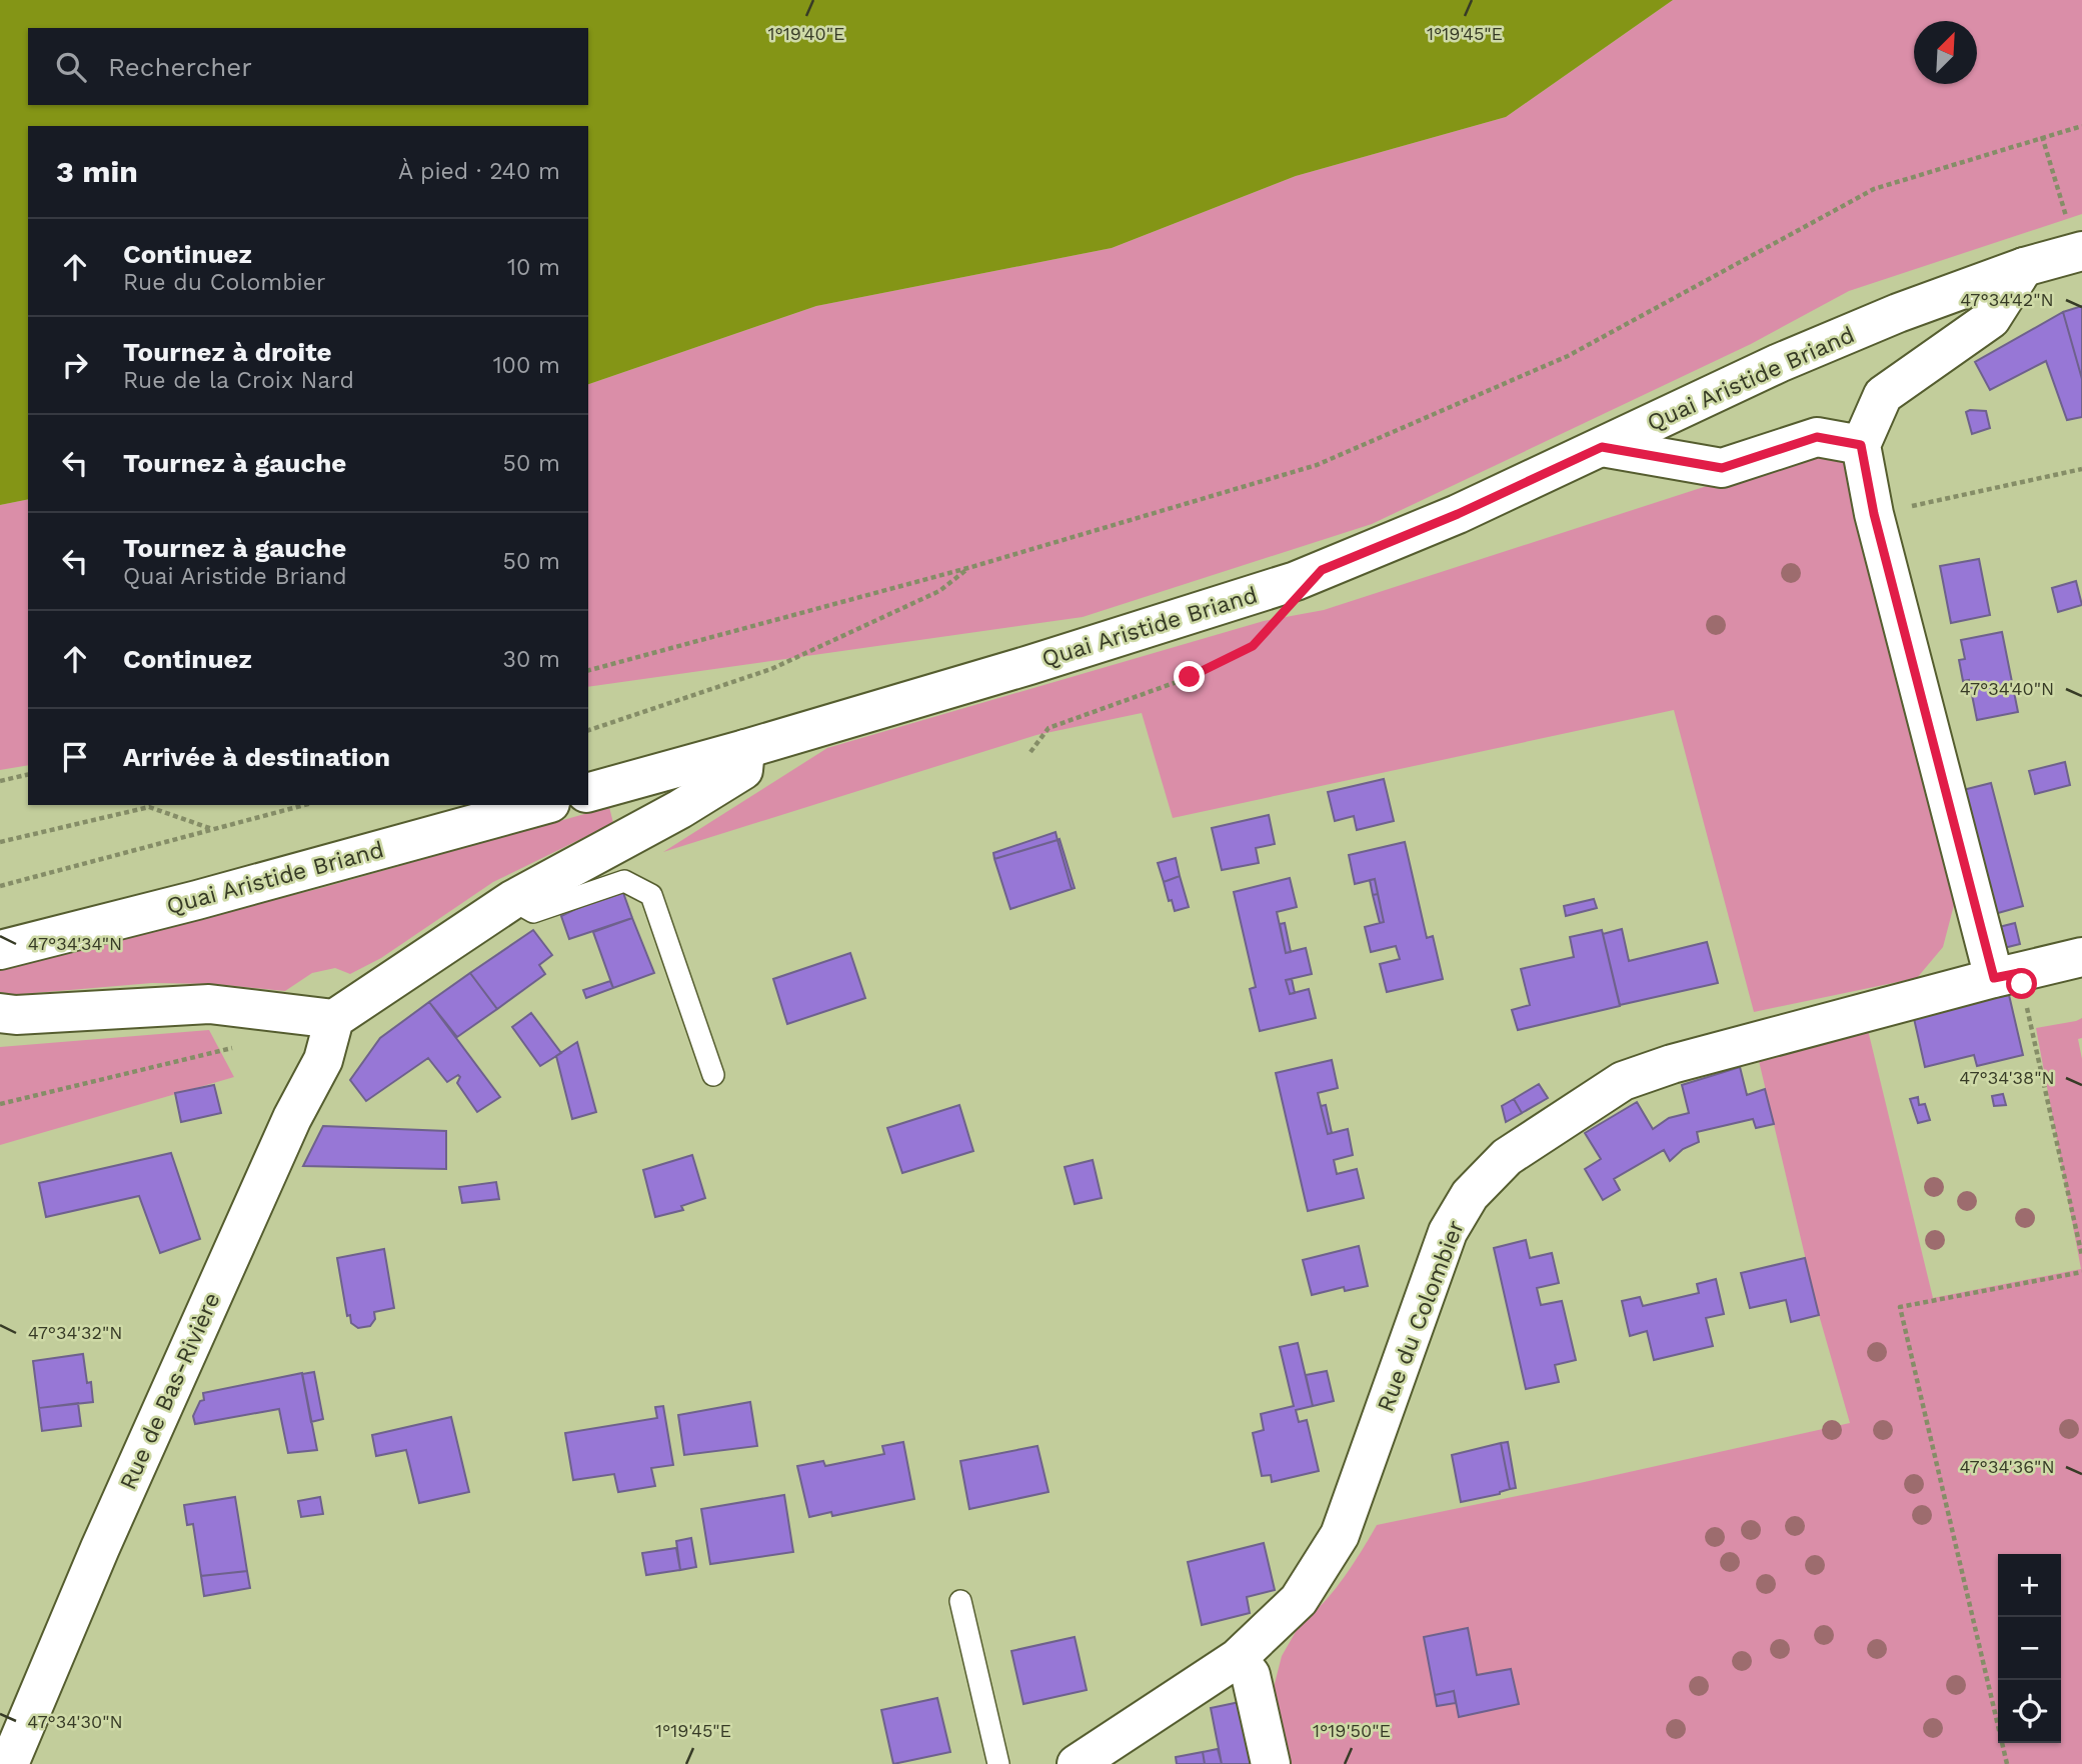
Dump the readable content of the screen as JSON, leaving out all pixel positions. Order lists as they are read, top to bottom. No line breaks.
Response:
{"streets":{"street":["Quai Aristide Briand","Rue du Colombier","Rue de Bas-Rivière"]},"north":"top right","page":{"search":"Rechercher","heading":["3 min","À pied · 240 m"],"list":[["Continuez","Rue du Colombier","10 m"],["Tournez à droite","Rue de la Croix Nard","100 m"],["Tournez à gauche","50 m"],["Tournez à gauche","Quai Aristide Briand","50 m"],["Continuez","30 m"],"Arrivée à destination"],"map_buttons":["+","−"]},"coordinates":["1°19'40\"E","1°19'45\"E","47°34'42\"N","47°34'40\"N","47°34'34\"N","47°34'38\"N","47°34'32\"N","47°34'36\"N","47°34'30\"N","1°19'50\"E"]}
